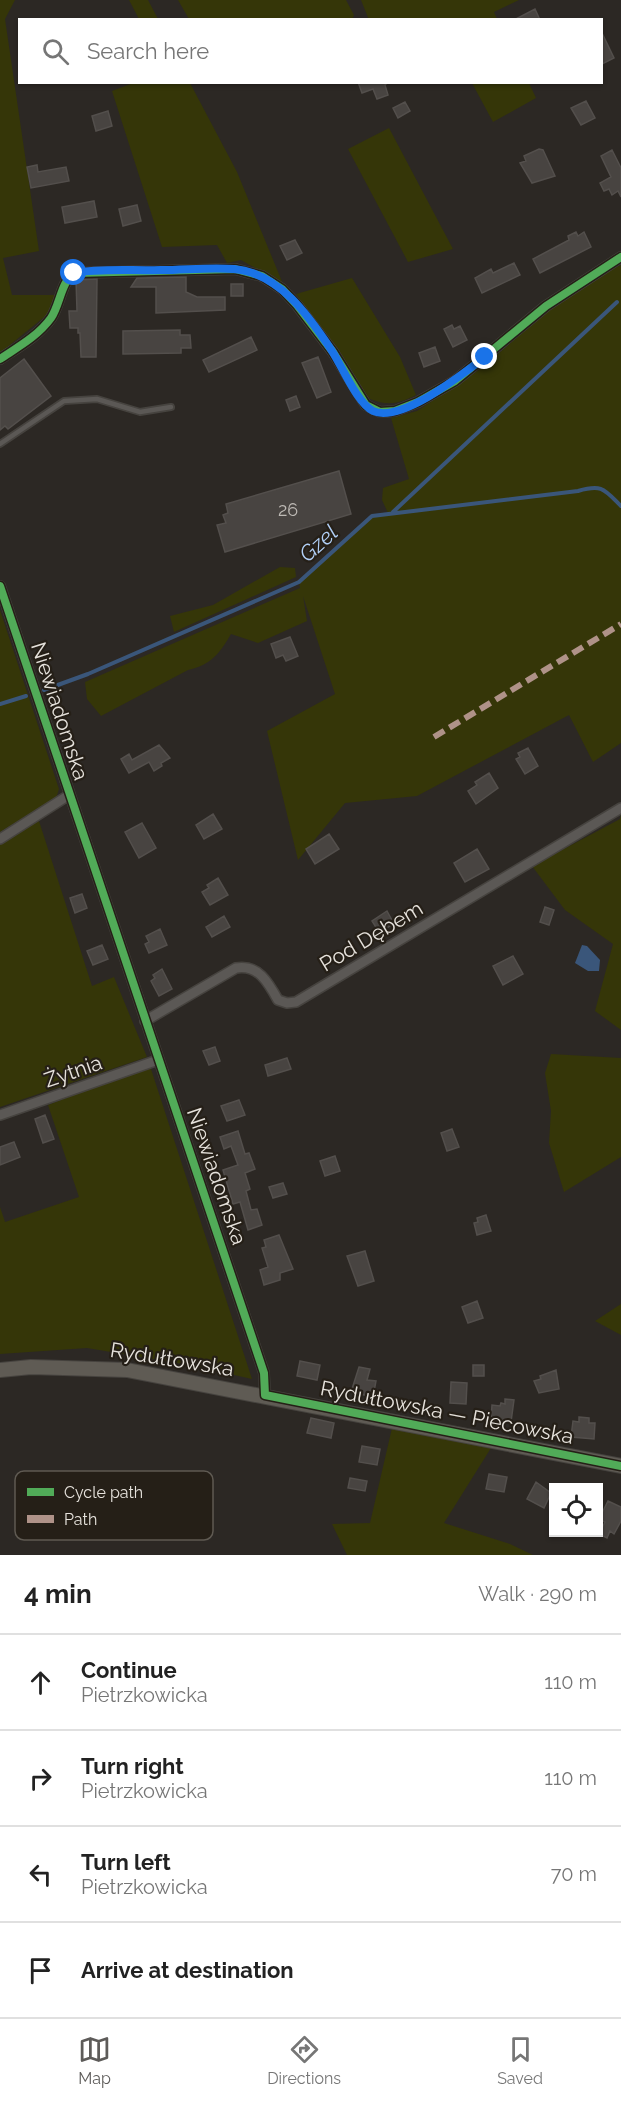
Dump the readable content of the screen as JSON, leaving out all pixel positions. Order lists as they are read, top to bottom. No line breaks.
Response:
{"streets":{"street":["Niewiadomska","Pod Dębem","Żytnia","Rydułtowska","Rydułtowska — Piecowska"]},"crossings":[["Niewiadomska","Pod Dębem"],["Niewiadomska","Żytnia"],["Niewiadomska","Rydułtowska"],["Niewiadomska","Rydułtowska — Piecowska"],["Rydułtowska","Rydułtowska — Piecowska"]],"water":["Gzel"],"house_numbers":["26"],"legend":["Cycle path","Path"],"page":{"search":"Search here","heading":["4 min","Walk · 290 m"],"list":[["Continue","Pietrzkowicka","110 m"],["Turn right","Pietrzkowicka","110 m"],["Turn left","Pietrzkowicka","70 m"],"Arrive at destination"],"nav":["Map","Directions","Saved"]}}
